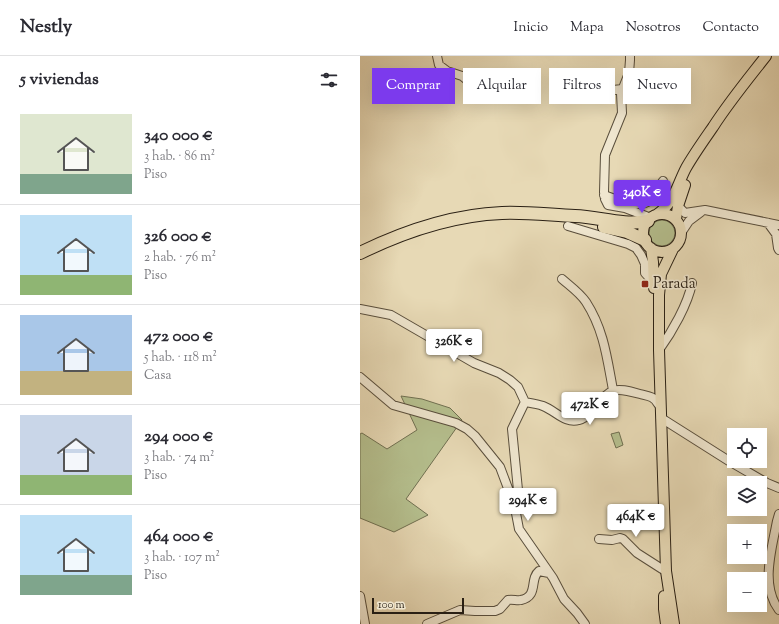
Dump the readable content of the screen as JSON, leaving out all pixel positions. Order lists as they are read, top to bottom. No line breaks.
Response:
{"places":{"transit":["Parada"]},"scale_bar":"100 m","page":{"header":"Nestly","nav":["Inicio","Mapa","Nosotros","Contacto"],"heading":"5 viviendas","chip":["Comprar","Alquilar","Filtros","Nuevo"],"list":[{"name":"340 000 €","note":"3 hab. · 86 m² · Piso"},{"name":"326 000 €","note":"2 hab. · 76 m² · Piso"},{"name":"472 000 €","note":"5 hab. · 118 m² · Casa"},{"name":"294 000 €","note":"3 hab. · 74 m² · Piso"},{"name":"464 000 €","note":"3 hab. · 107 m² · Piso"}],"price":["340K €","326K €","472K €","294K €","464K €"],"map_buttons":["+","−"],"scale":"100 m"}}
